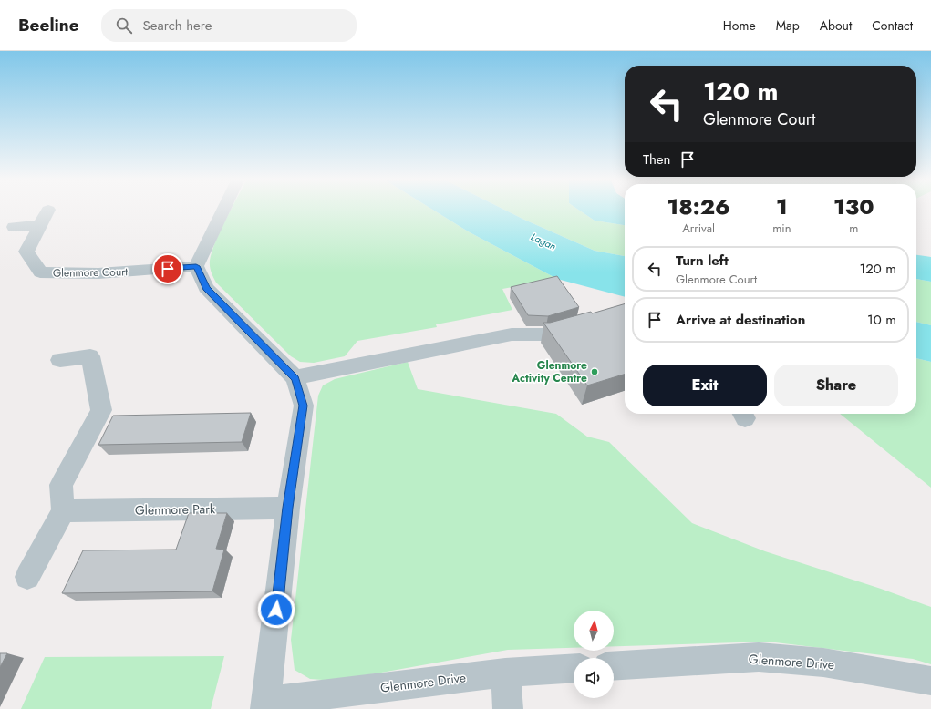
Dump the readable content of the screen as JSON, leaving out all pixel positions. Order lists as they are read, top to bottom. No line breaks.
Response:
{"streets":{"street":["Glenmore Court","Glenmore Park","Glenmore Drive"]},"water":["Lagan"],"places":["Glenmore Activity Centre"],"north":"top","page":{"header":"Beeline","search":"Search here","nav":["Home","Map","About","Contact"],"turn":["120 m","Glenmore Court"],"then":"Then","eta":["18:26","Arrival","1","min","130","m"],"list":[{"name":"Turn left","note":"Glenmore Court","value":"120 m"},{"name":"Arrive at destination","value":"10 m"}],"buttons":["Exit","Share"]}}
